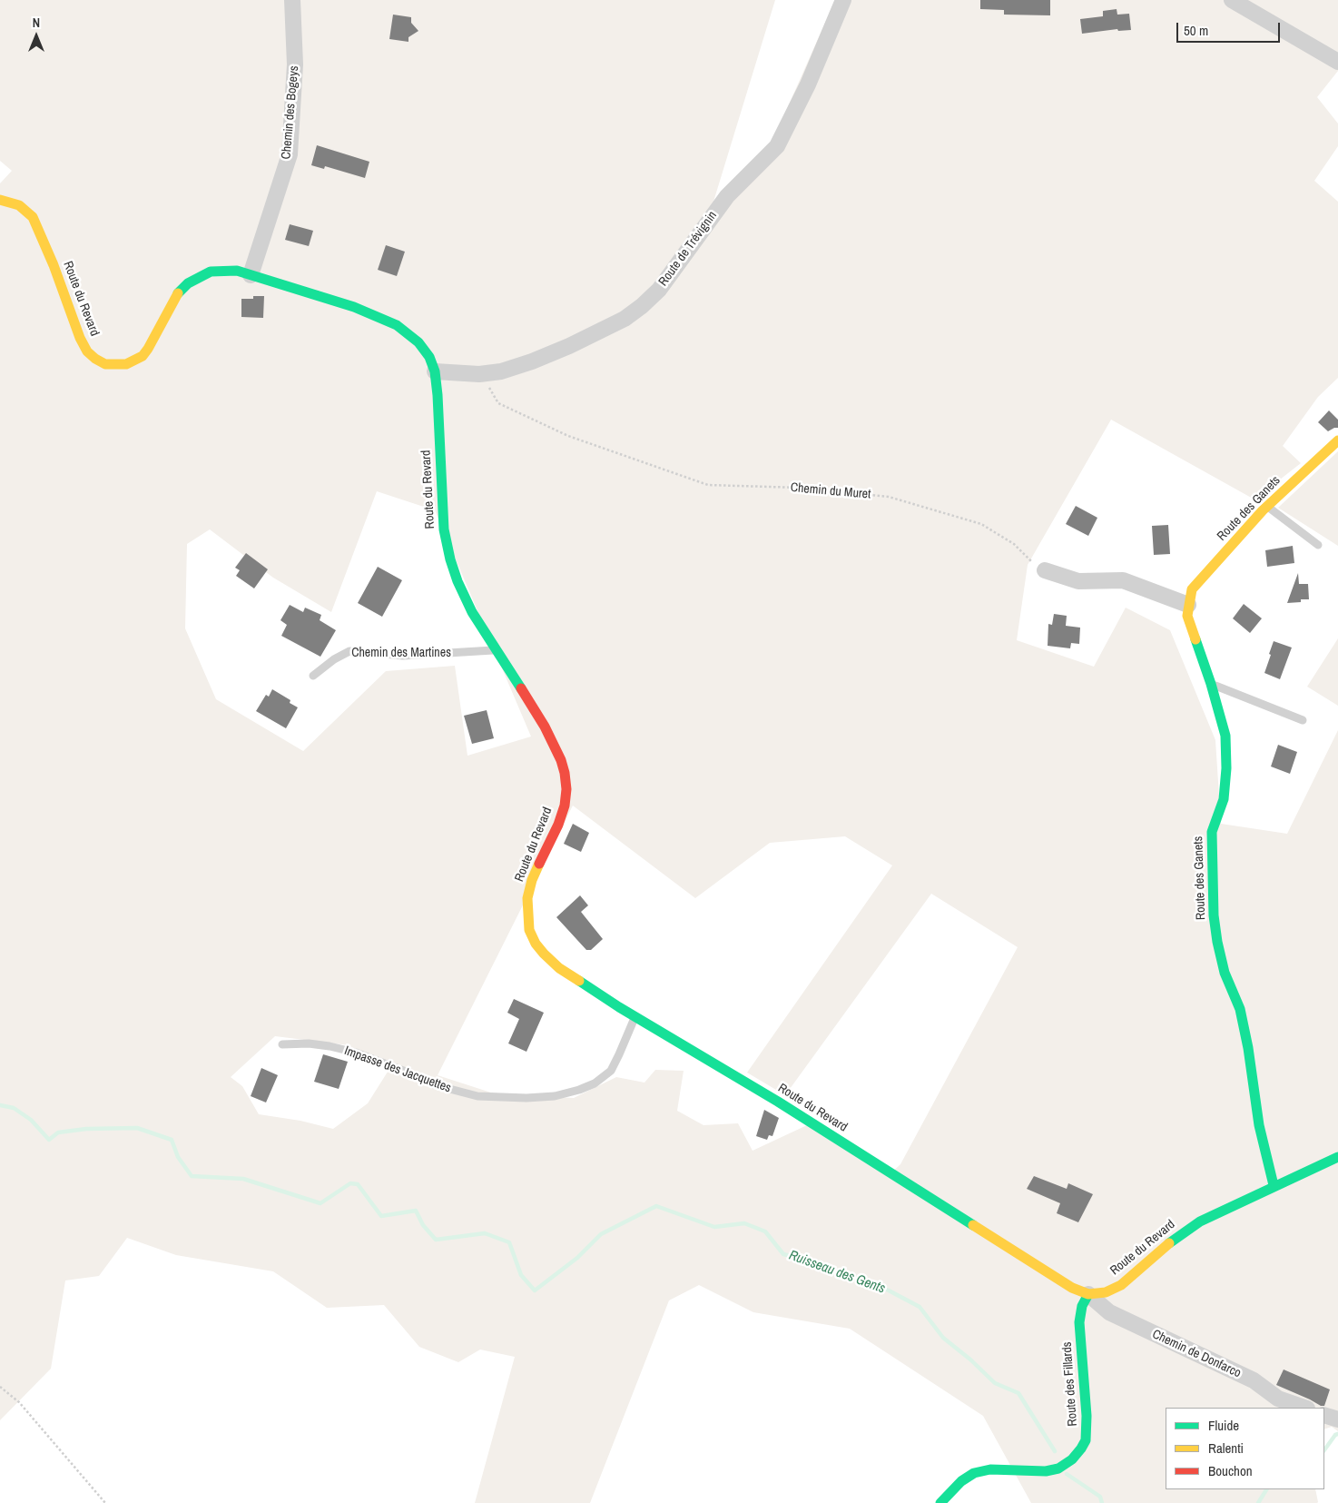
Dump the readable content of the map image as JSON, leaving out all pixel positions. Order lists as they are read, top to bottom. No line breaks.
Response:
{"streets":{"main road":["Route du Revard","Route des Ganets","Route des Fillards"],"street":["Chemin des Bogeys","Route de Trévignin","Chemin de Donfarco"],"lane":["Chemin des Martines","Impasse des Jacquettes"],"path":["Chemin du Muret"]},"crossings":[["Chemin des Bogeys","Route du Revard"],["Route de Trévignin","Route du Revard"],["Route de Trévignin","Chemin du Muret"],["Route du Revard","Route des Ganets"],["Route du Revard","Chemin des Martines"],["Route du Revard","Impasse des Jacquettes"],["Route du Revard","Chemin de Donfarco"],["Route du Revard","Route des Fillards"],["Chemin de Donfarco","Route des Fillards"]],"water":["Ruisseau des Gents"],"legend":["Fluide","Ralenti","Bouchon"],"scale_bar":"50 m","north":"top"}
